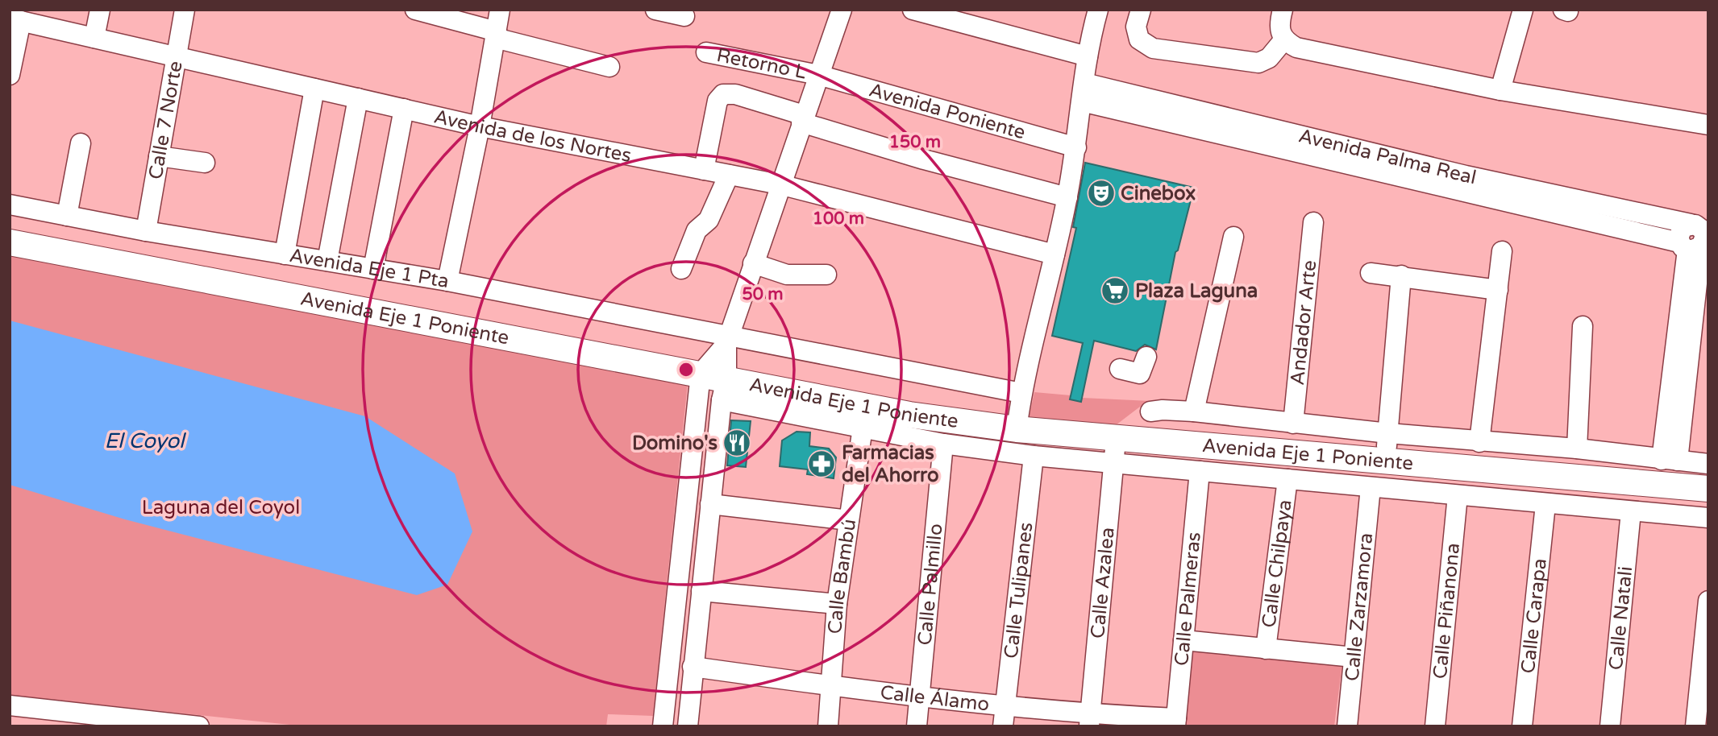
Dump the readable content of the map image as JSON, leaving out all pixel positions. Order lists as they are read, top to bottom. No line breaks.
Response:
{"streets":{"main road":["Avenida Eje 1 Poniente"],"street":["Retorno L","Avenida Poniente","Calle 7 Norte","Avenida de los Nortes","Avenida Eje 1 Pta","Andador Arte","Calle Chilpaya","Calle Bambú","Calle Azalea","Calle Palmillo","Calle Tulipanes","Calle Palmeras","Calle Zarzamora","Calle Piñanona","Calle Carapa","Calle Natali","Calle Álamo"]},"crossings":[["Retorno L","Avenida Poniente"],["Calle 7 Norte","Avenida de los Nortes"],["Calle 7 Norte","Avenida Eje 1 Pta"],["Avenida Eje 1 Poniente","Andador Arte"],["Avenida Eje 1 Poniente","Calle Chilpaya"],["Avenida Eje 1 Poniente","Calle Bambú"],["Avenida Eje 1 Poniente","Calle Azalea"],["Avenida Eje 1 Poniente","Calle Palmillo"],["Avenida Eje 1 Poniente","Calle Tulipanes"],["Avenida Eje 1 Poniente","Calle Palmeras"],["Avenida Eje 1 Poniente","Calle Zarzamora"],["Avenida Eje 1 Poniente","Calle Piñanona"],["Avenida Eje 1 Poniente","Calle Carapa"],["Avenida Eje 1 Poniente","Calle Natali"],["Calle Bambú","Calle Álamo"],["Calle Azalea","Calle Álamo"],["Calle Palmillo","Calle Álamo"],["Calle Tulipanes","Calle Álamo"],["Calle Palmeras","Calle Álamo"]],"water":["El Coyol"],"parks":["Laguna del Coyol"],"places":{"theatre":["Cinebox"],"supermarket":["Plaza Laguna"],"restaurant":["Domino's"],"pharmacy":["Farmacias del Ahorro"]},"rings":["150 m","100 m","50 m"]}
